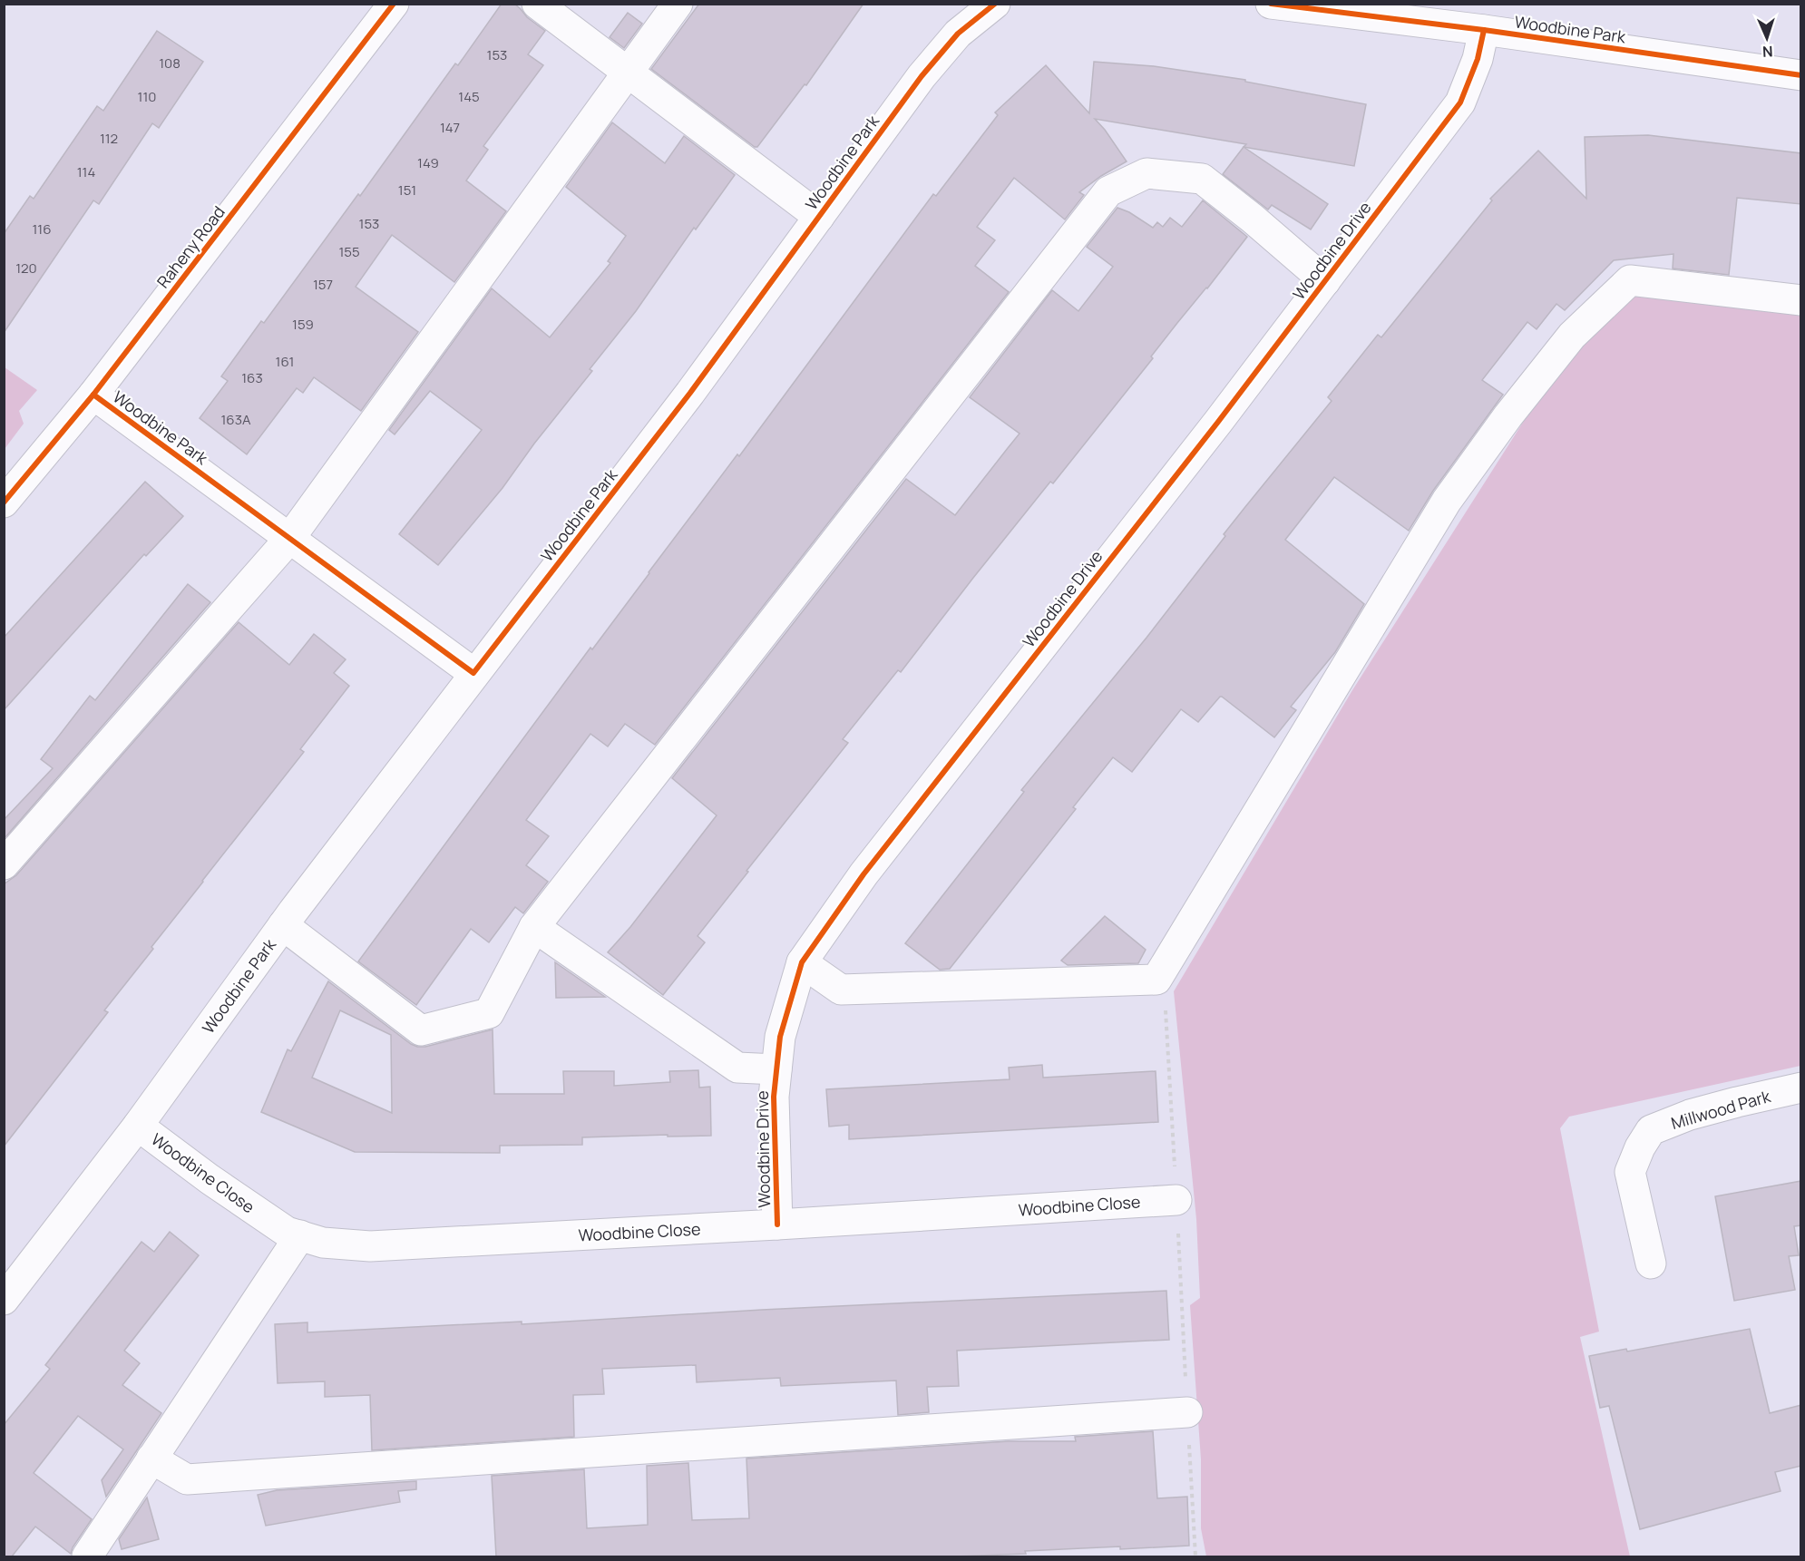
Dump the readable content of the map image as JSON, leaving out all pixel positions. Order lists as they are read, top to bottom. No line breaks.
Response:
{"streets":{"street":["Woodbine Park","Raheny Road","Woodbine Drive","Millwood Park","Woodbine Close"]},"crossings":[["Woodbine Park","Raheny Road"],["Woodbine Park","Woodbine Drive"],["Woodbine Park","Woodbine Close"],["Woodbine Drive","Woodbine Close"]],"house_numbers":["153","108","110","145","147","112","149","114","151","153","116","155","120","157","159","161","163","163A"],"north":"bottom"}
